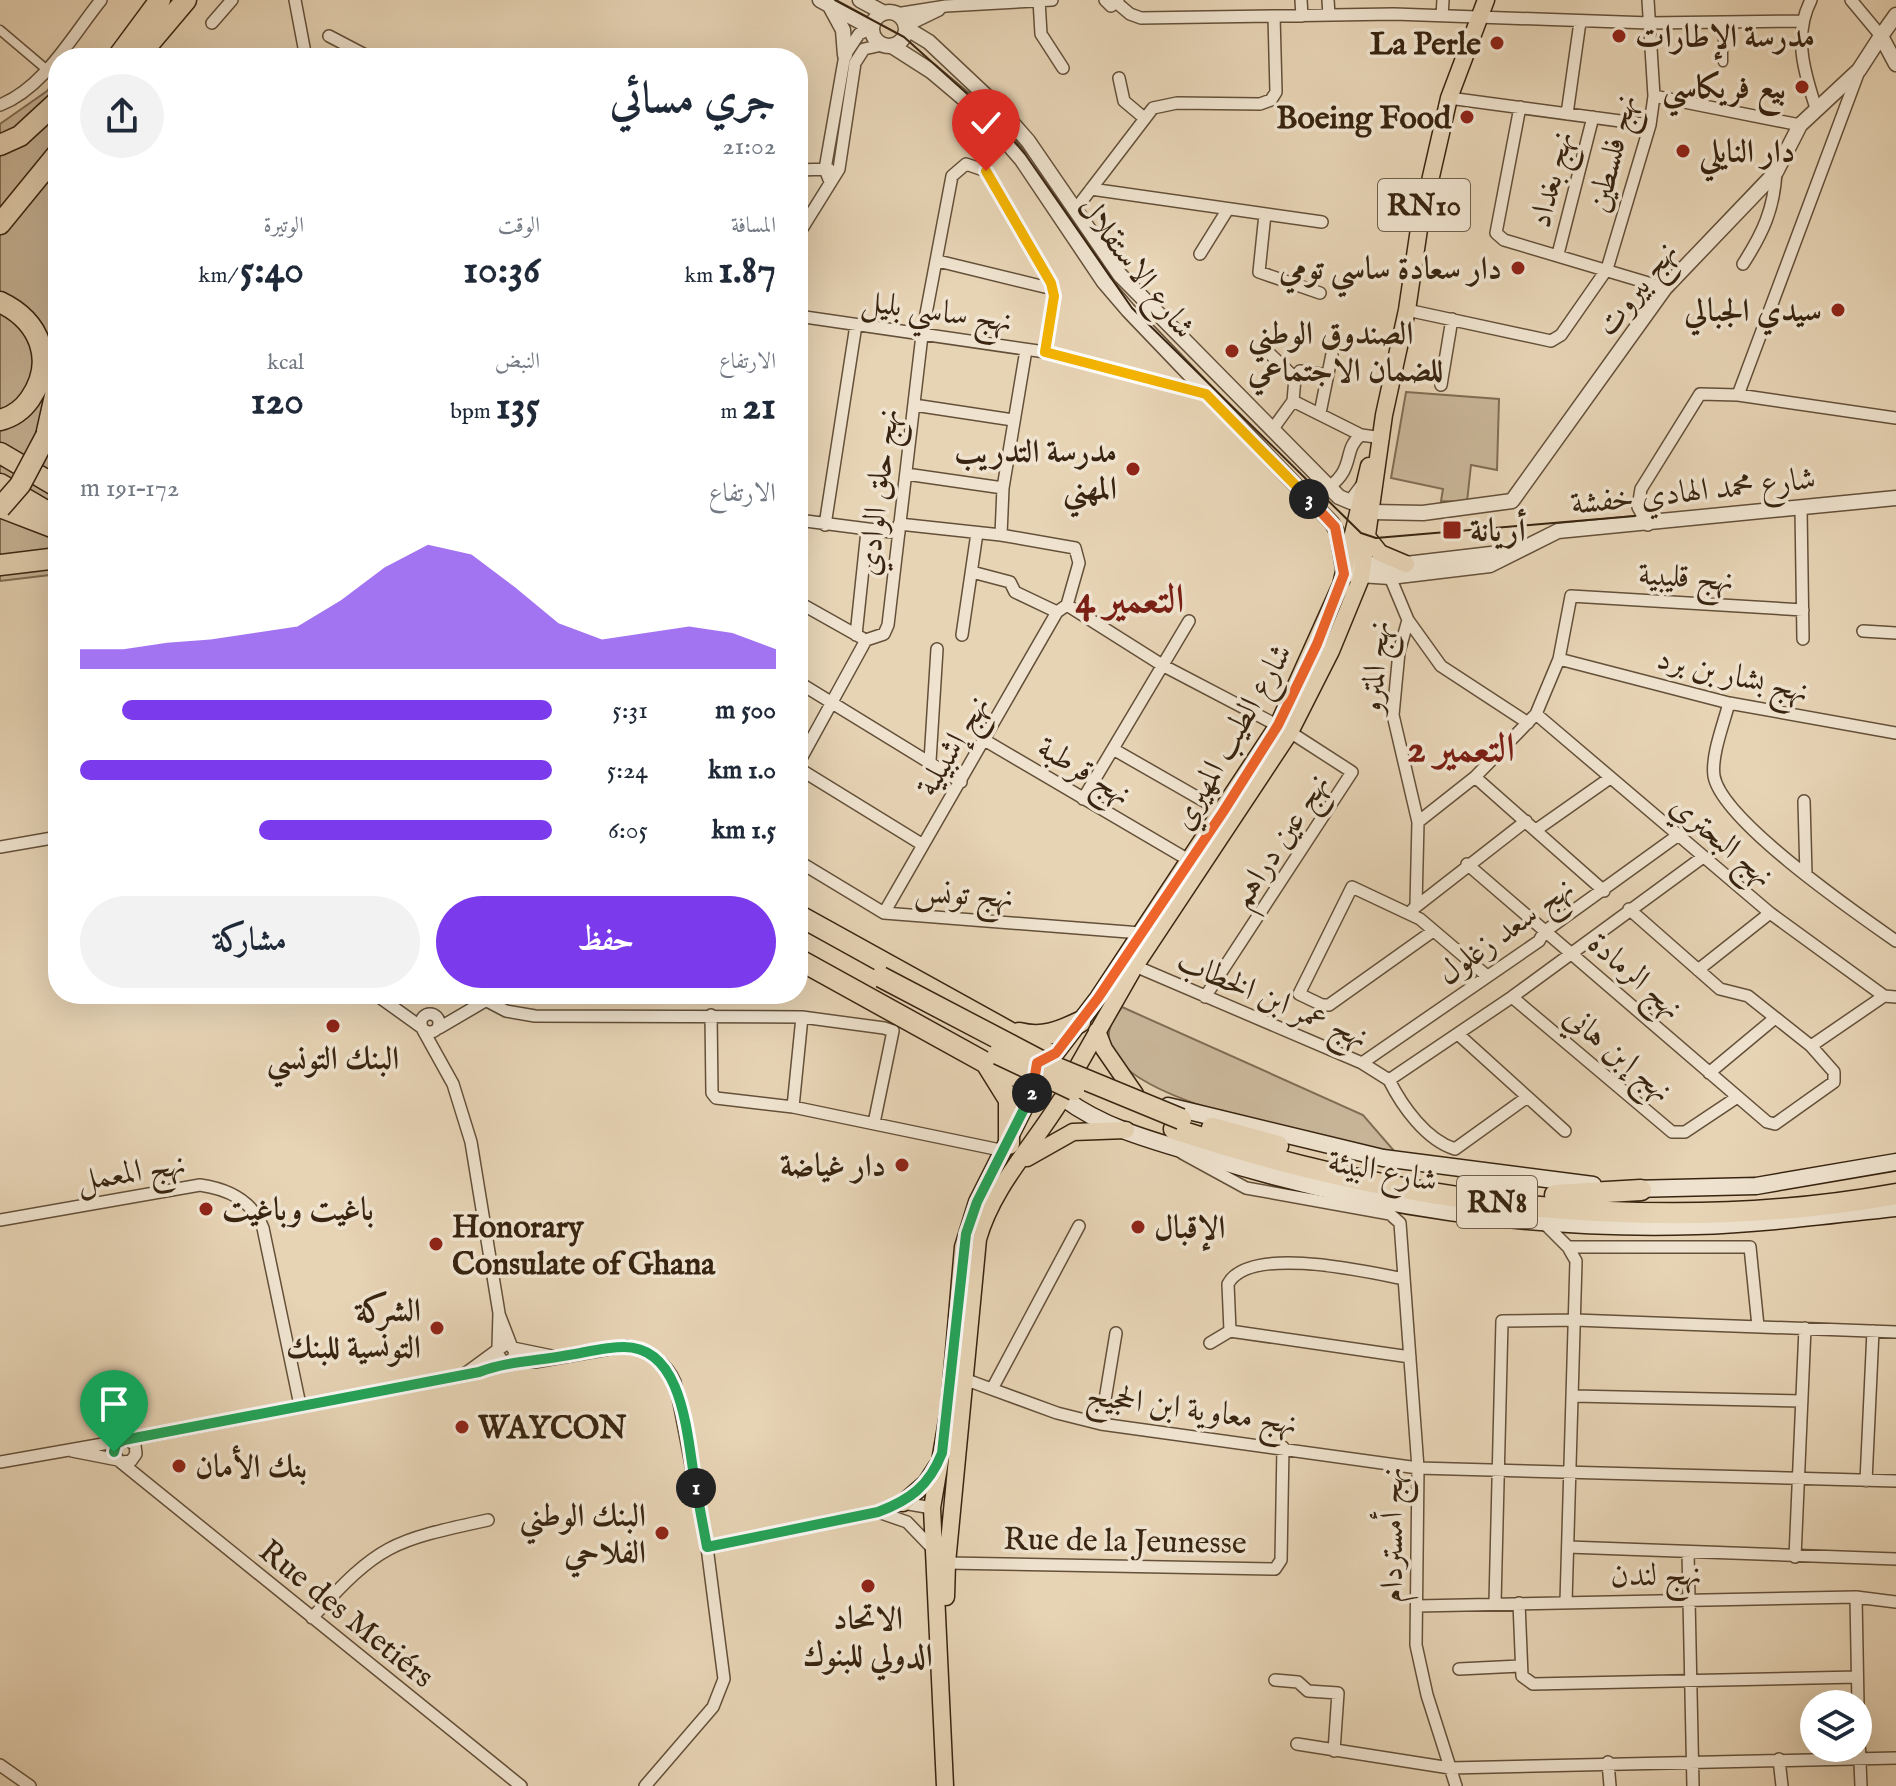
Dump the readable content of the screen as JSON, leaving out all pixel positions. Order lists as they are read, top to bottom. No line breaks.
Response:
{"streets":{"highway":["RN8"],"main road":["RN10","شارع الطيب المهيري","شارع البيئة"],"street":["نهج فلسطين","نهج بغداد","شارع الاستقلال","نهج بيروت","نهج ساسي بليل","شارع محمد الهادي خفشة","نهج حلق الوادي","نهج قليبية","نهج المترو","نهج بشار بن برد","نهج إشبيلية","نهج قرطبة","نهج عين دراهم","نهج البحتري","نهج تونس","نهج سعد زغلول","نهج الرمادة","نهج عمر ابن الخطاب","نهج إبن هاني","نهج المعمل","نهج معاوية ابن الحجيج","نهج أمستردام","Rue de la Jeunesse","نهج لندن","Rue des Metiérs"]},"crossings":[["RN10","شارع الطيب المهيري"],["RN10","شارع البيئة"],["RN10","نهج معاوية ابن الحجيج"],["RN10","Rue de la Jeunesse"],["شارع الاستقلال","نهج ساسي بليل"],["شارع الاستقلال","شارع محمد الهادي خفشة"],["شارع الاستقلال","شارع الطيب المهيري"],["نهج بيروت","شارع الطيب المهيري"],["نهج ساسي بليل","نهج حلق الوادي"],["شارع محمد الهادي خفشة","نهج المترو"],["شارع محمد الهادي خفشة","شارع الطيب المهيري"],["نهج قليبية","نهج بشار بن برد"],["نهج المترو","نهج البحتري"],["شارع الطيب المهيري","نهج قرطبة"],["شارع الطيب المهيري","نهج عين دراهم"],["شارع الطيب المهيري","نهج تونس"],["شارع الطيب المهيري","نهج عمر ابن الخطاب"],["شارع الطيب المهيري","شارع البيئة"],["نهج إشبيلية","نهج قرطبة"],["نهج إشبيلية","نهج تونس"],["نهج عين دراهم","نهج عمر ابن الخطاب"],["نهج البحتري","نهج سعد زغلول"],["نهج سعد زغلول","نهج الرمادة"],["نهج سعد زغلول","نهج عمر ابن الخطاب"],["نهج سعد زغلول","نهج إبن هاني"],["نهج سعد زغلول","شارع البيئة"],["نهج الرمادة","نهج إبن هاني"],["نهج عمر ابن الخطاب","شارع البيئة"],["شارع البيئة","RN8"],["شارع البيئة","نهج أمستردام"],["RN8","نهج أمستردام"],["نهج معاوية ابن الحجيج","نهج أمستردام"],["نهج معاوية ابن الحجيج","Rue de la Jeunesse"],["نهج أمستردام","نهج لندن"]],"districts":["التعمير 4","التعمير 2"],"places":{"other":["مدرسة الإطارات","La Perle","بيع فريكاسي","Boeing Food","دار النايلي","دار سعادة ساسي تومي","سيدي الجبالي","الصندوق الوطني للضمان الاجتماعي","مدرسة التدريب المهني","البنك التونسي","دار غياضة","باغيت وباغيت","الإقبال","Honorary Consulate of Ghana","الشركة التونسية للبنك","WAYCON","بنك الأمان","البنك الوطني الفلاحي","الاتحاد الدولي للبنوك"],"transit":["أريانة"]},"page":{"heading":["جري مسائي","21:02"],"stats":[["المسافة","1.87 km"],["الوقت","10:36"],["الوتيرة","5:40 /km"],["الارتفاع","21 m"],["النبض","135 bpm"],["kcal","120"]],"chart":["الارتفاع","172–191 m"],"pins":["3","2","1"],"list":[{"name":"500 m","note":"5:31"},{"name":"1.0 km","note":"5:24"},{"name":"1.5 km","note":"6:05"}],"buttons":["حفظ","مشاركة"]}}
